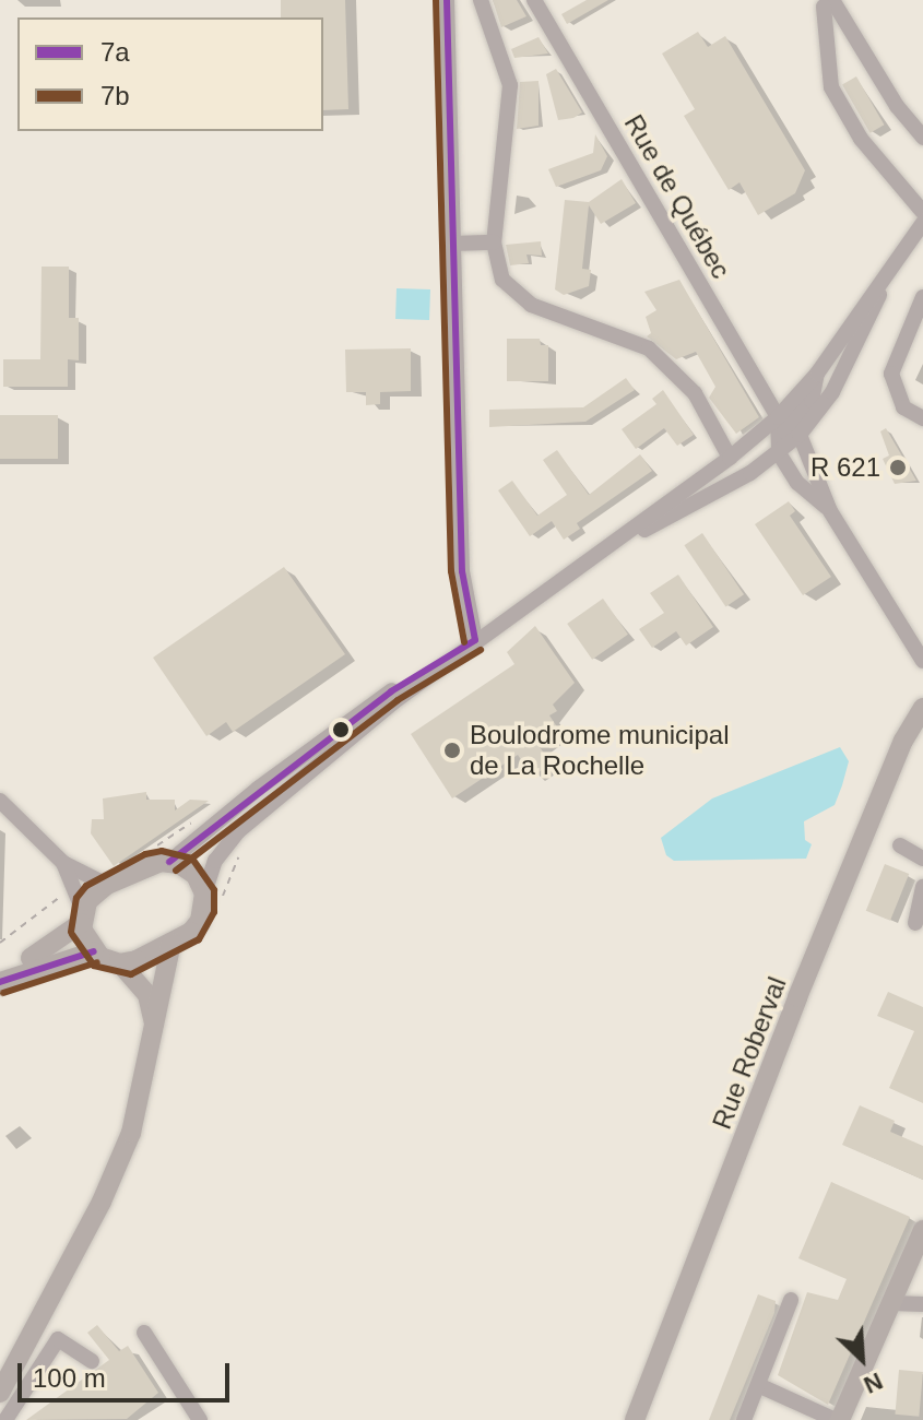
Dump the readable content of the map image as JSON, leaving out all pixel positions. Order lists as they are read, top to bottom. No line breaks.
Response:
{"streets":{"main road":["Rue Roberval"],"street":["Rue de Québec"]},"places":["R 621","Boulodrome municipal de La Rochelle"],"lines":["transit line 7a","transit line 7b"],"legend":["7a","7b"],"scale_bar":"100 m","north":"bottom right"}
